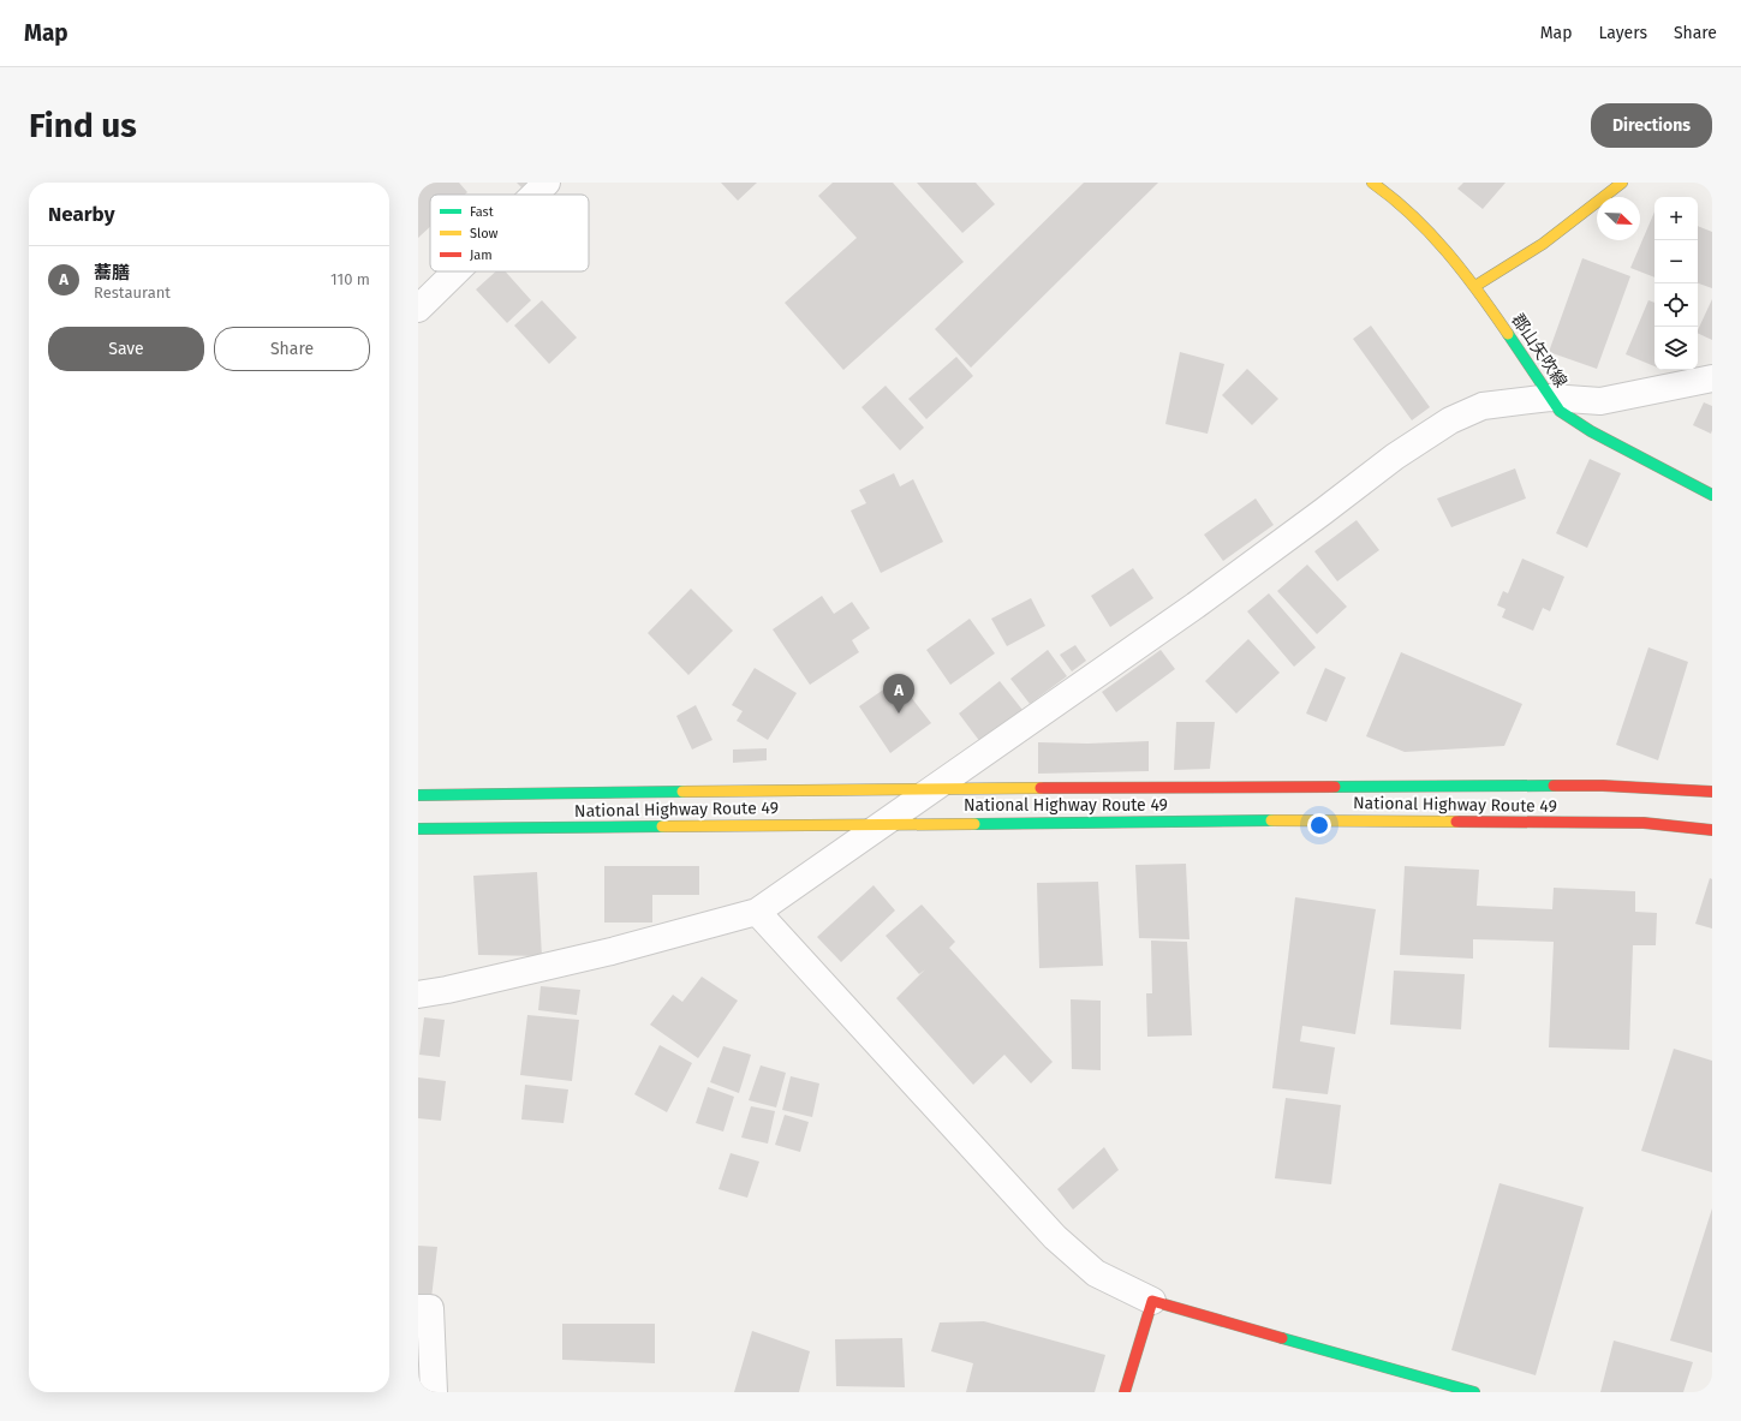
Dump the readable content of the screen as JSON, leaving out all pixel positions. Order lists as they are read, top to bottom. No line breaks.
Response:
{"streets":{"main road":["郡山矢吹線","National Highway Route 49"]},"legend":["Fast","Slow","Jam"],"north":"bottom right","page":{"header":"Map","nav":["Map","Layers","Share"],"buttons":["Directions",["Save","Share"]],"title":"Find us","heading":"Nearby","map_buttons":["+","−"],"list":[{"mark":"A","name":"蕎膳","note":"Restaurant","value":"110 m"}],"pins":"A"}}
